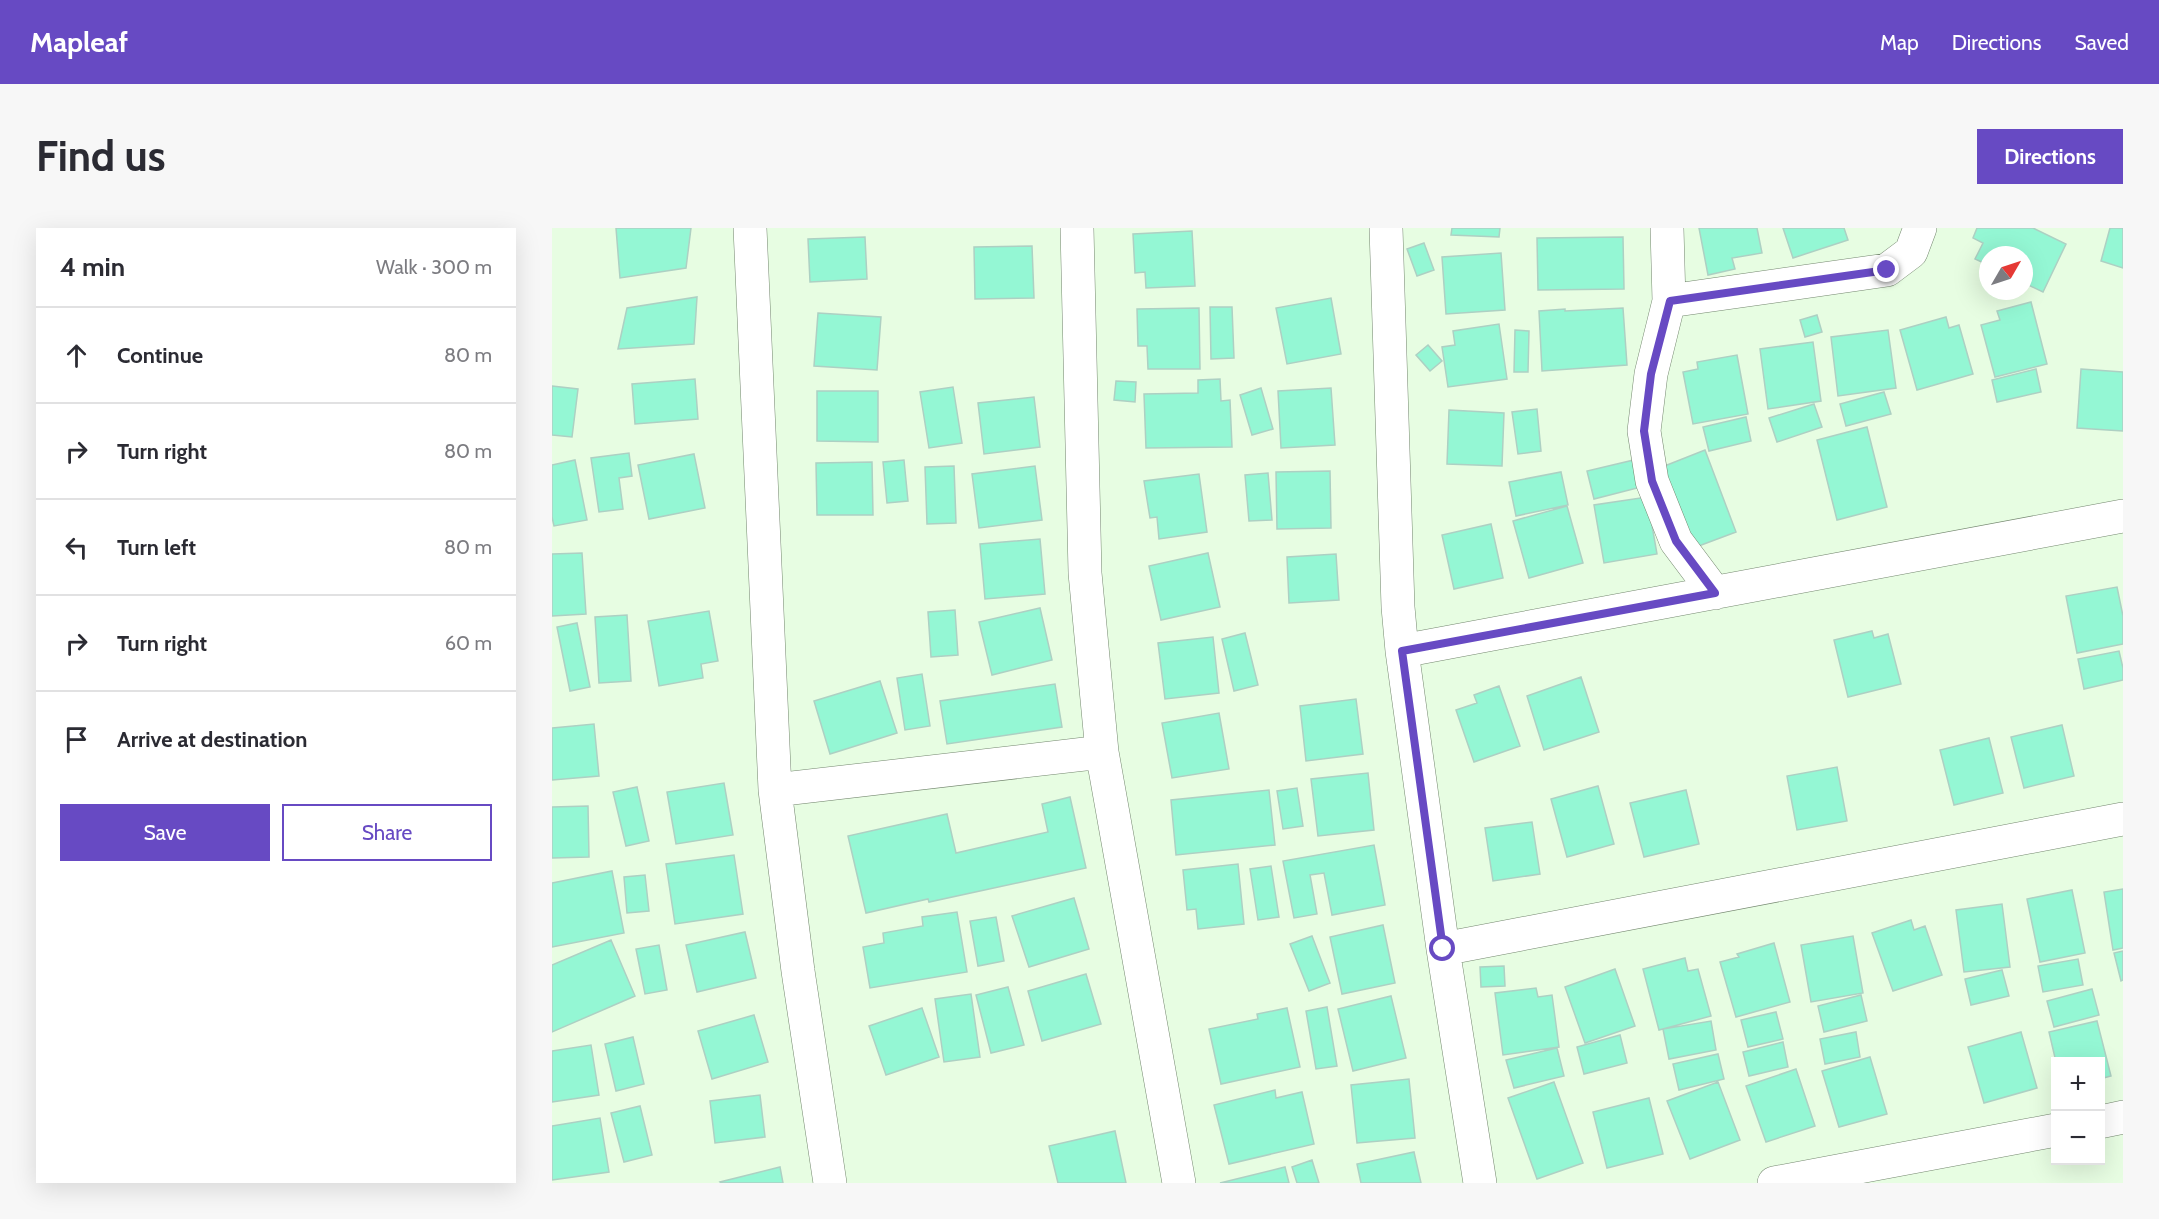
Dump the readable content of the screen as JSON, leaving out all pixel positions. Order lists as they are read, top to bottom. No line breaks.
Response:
{"north":"top right","page":{"header":"Mapleaf","nav":["Map","Directions","Saved"],"buttons":["Directions",["Save","Share"]],"title":"Find us","heading":["4 min","Walk · 300 m"],"list":[["Continue","80 m"],["Turn right","80 m"],["Turn left","80 m"],["Turn right","60 m"],"Arrive at destination"],"map_buttons":["+","−"]}}
